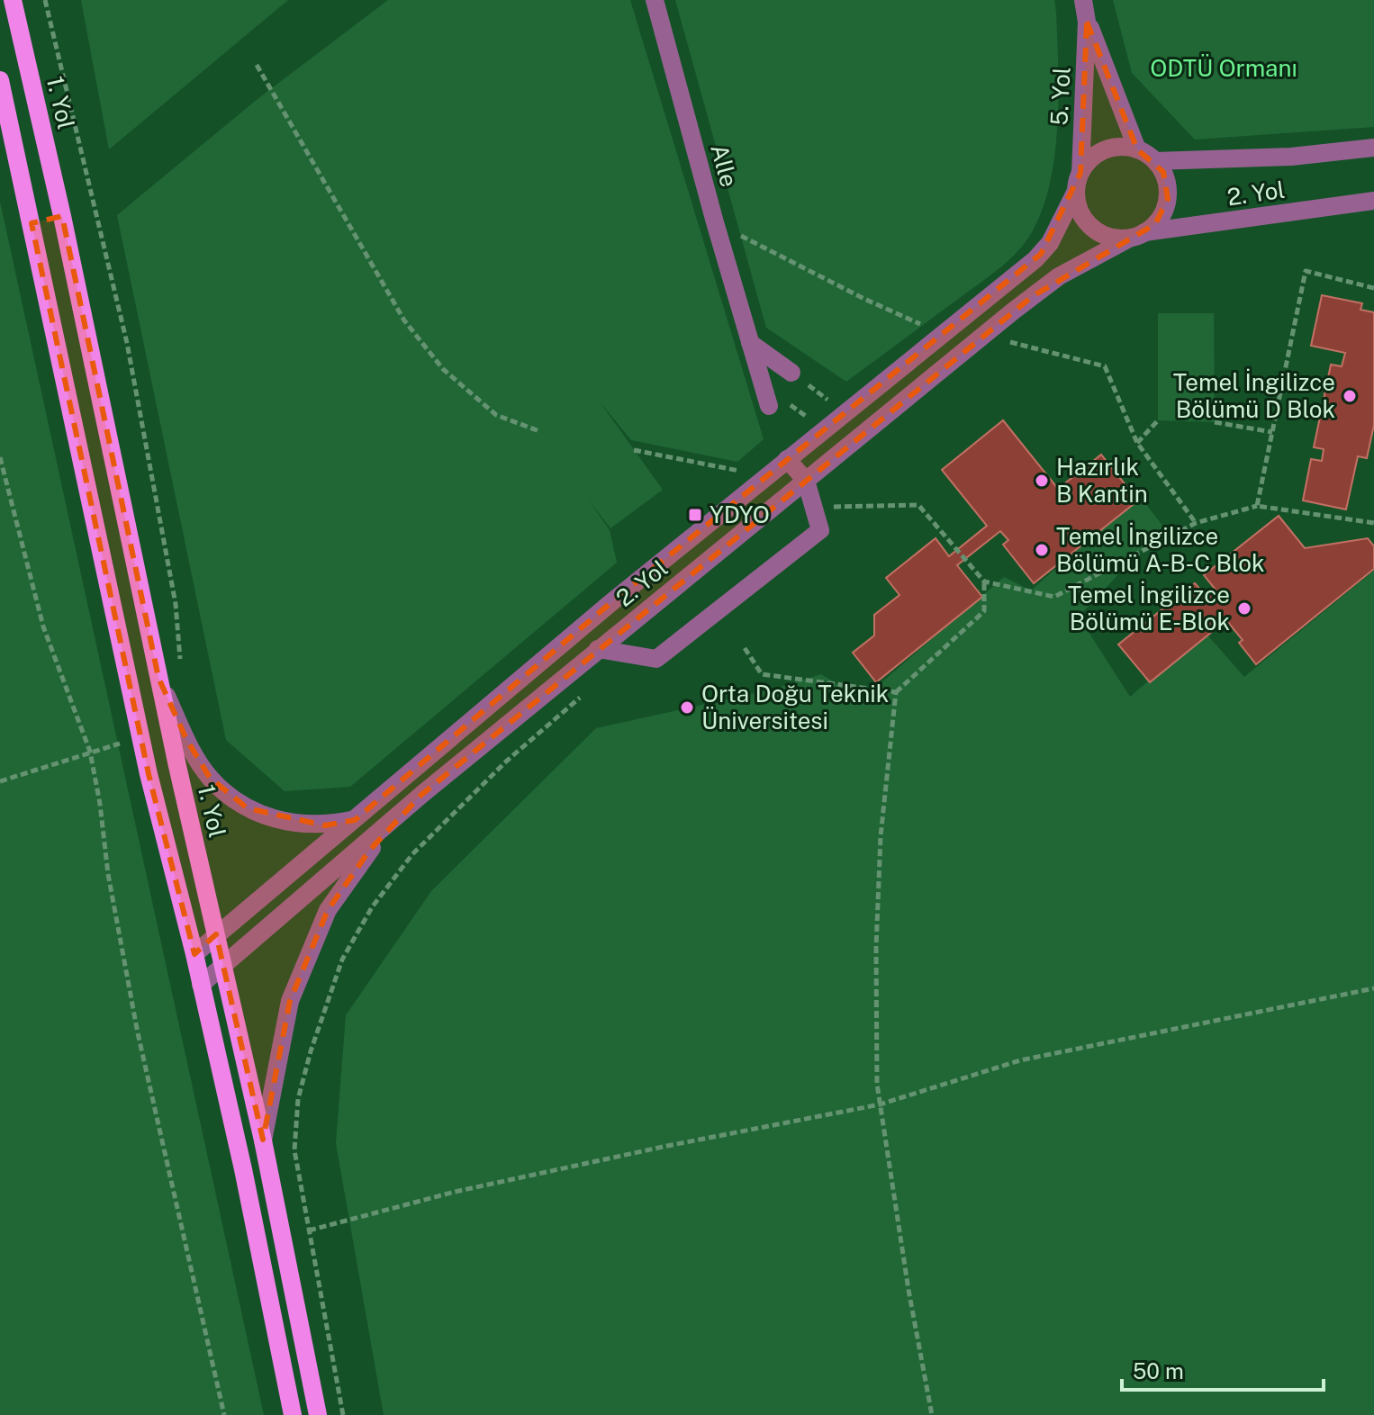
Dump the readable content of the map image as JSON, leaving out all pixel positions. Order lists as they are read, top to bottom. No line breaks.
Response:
{"streets":{"main road":["1. Yol"],"street":["5. Yol","Alle","2. Yol"]},"crossings":[["5. Yol","2. Yol"],["1. Yol","2. Yol"]],"parks":["ODTÜ Ormanı"],"places":{"other":["Temel İngilizce Bölümü D Blok","Hazırlık B Kantin","Temel İngilizce Bölümü A-B-C Blok","Temel İngilizce Bölümü E-Blok","Orta Doğu Teknik Üniversitesi"],"transit":["YDYO"]},"scale_bar":"50 m"}
